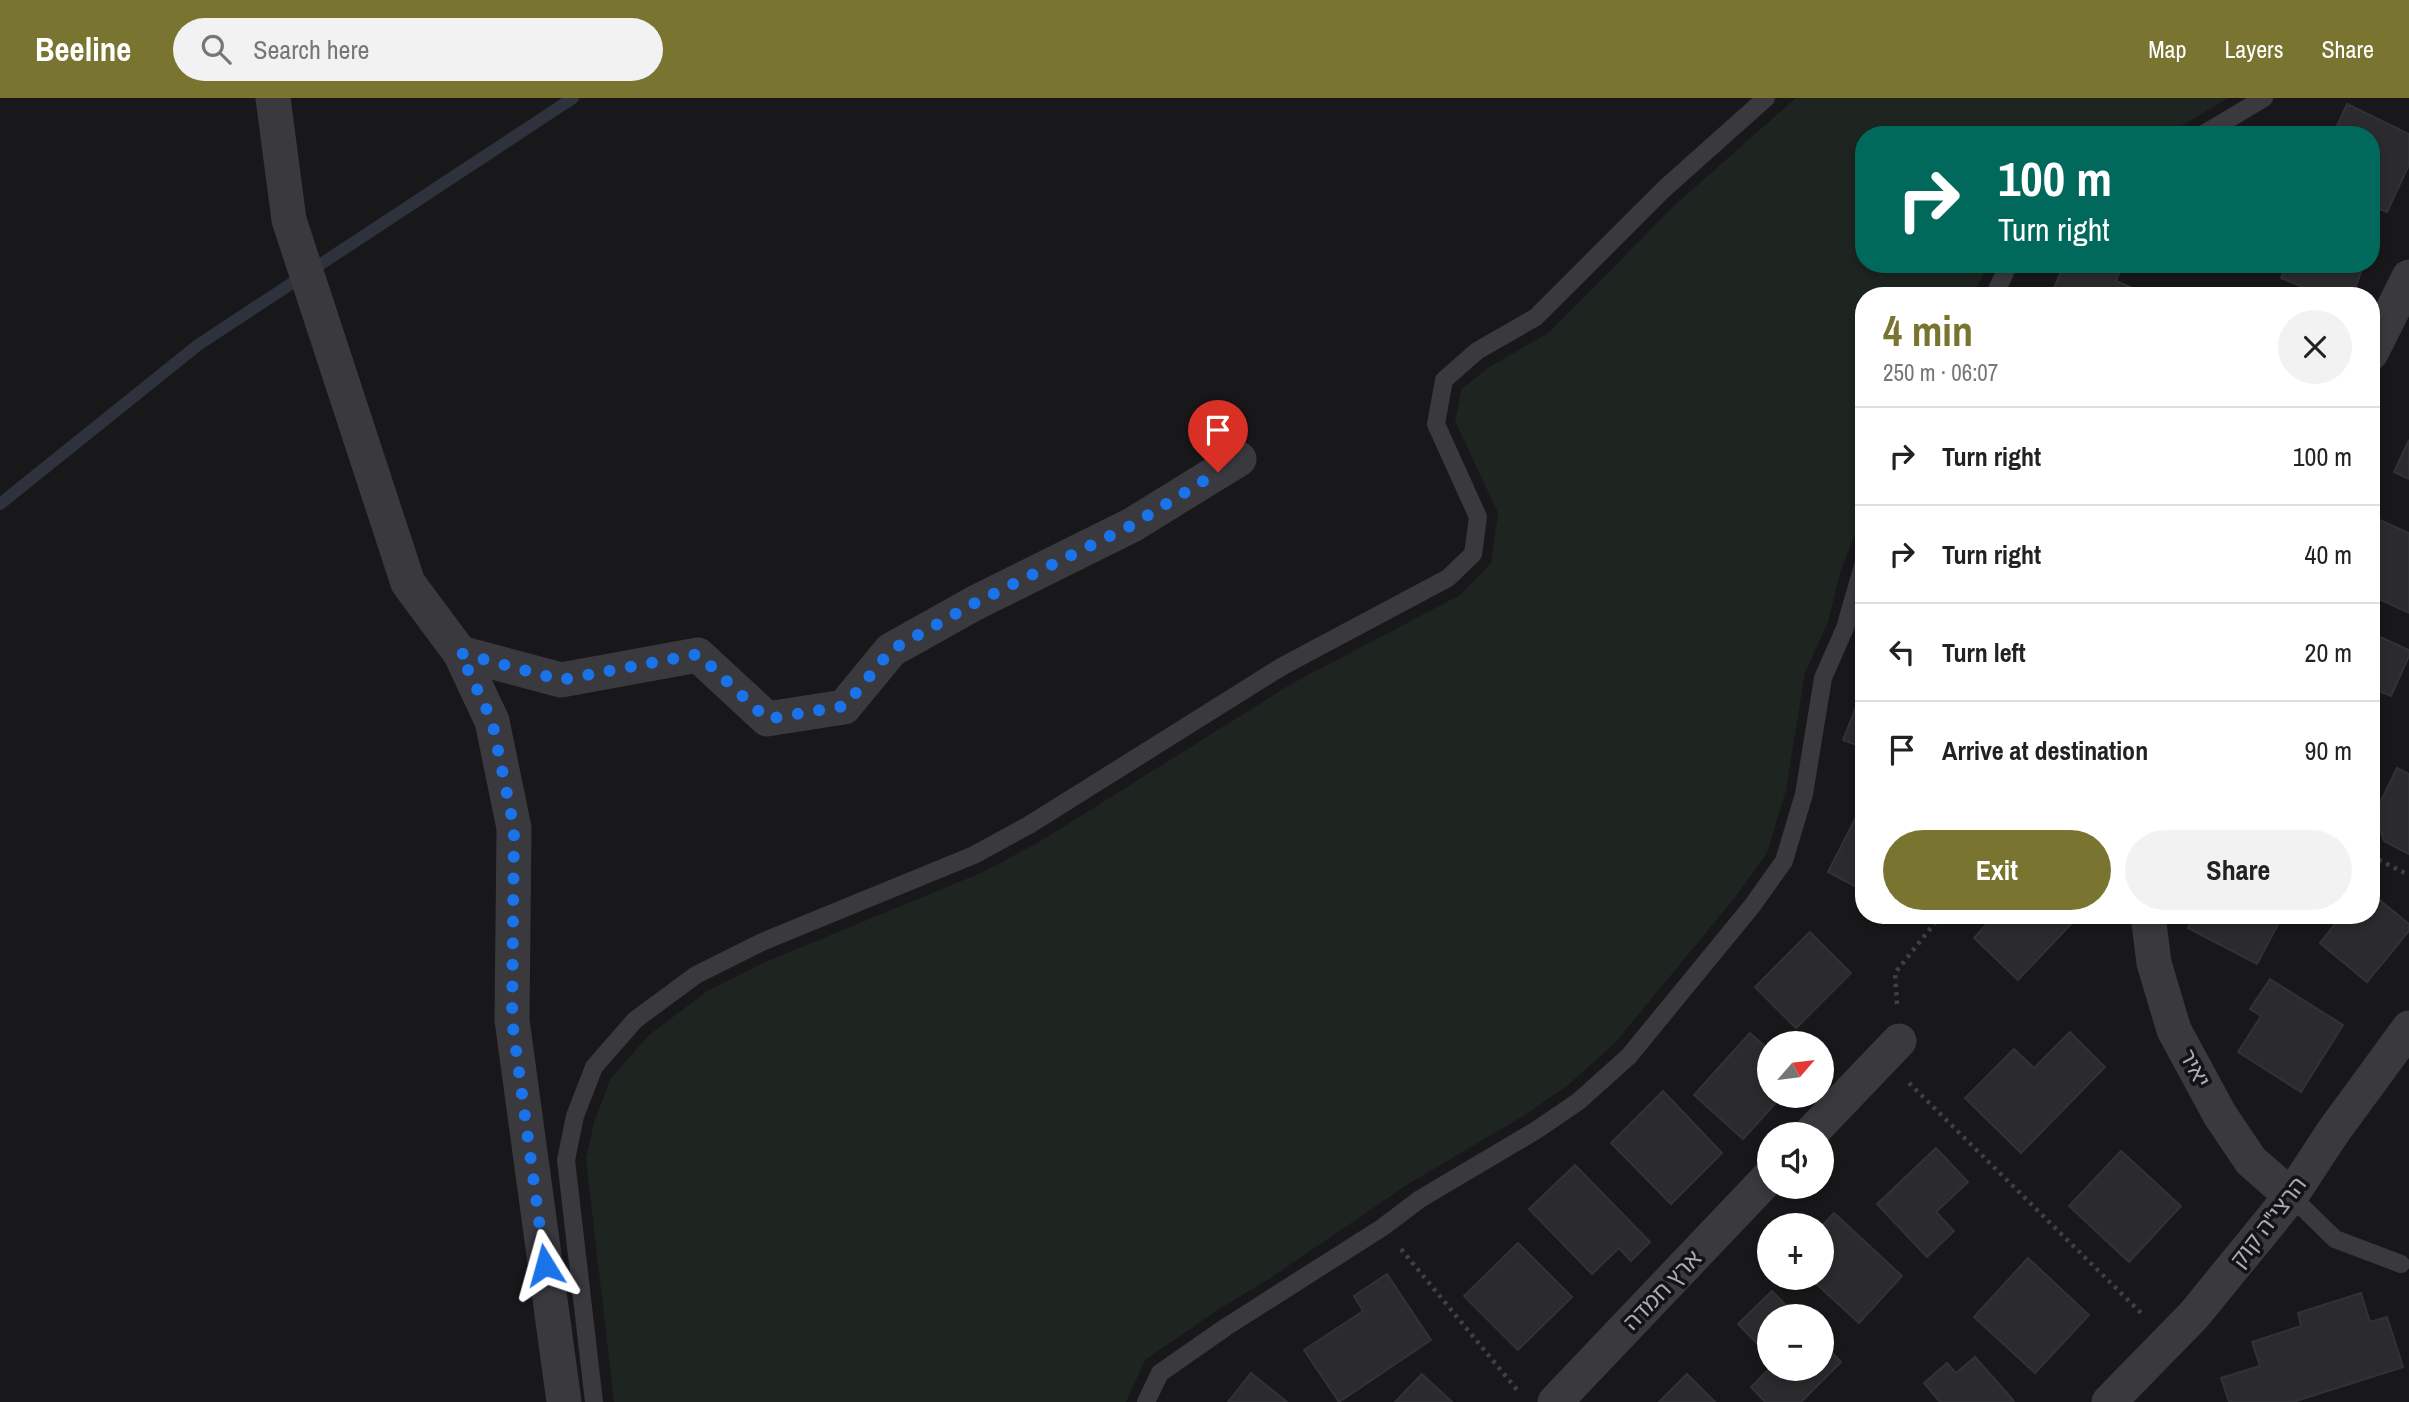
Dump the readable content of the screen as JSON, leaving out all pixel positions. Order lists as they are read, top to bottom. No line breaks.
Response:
{"streets":{"street":["יאיר","הרצי\"ה קוק","ארץ חמדה"]},"crossings":[["יאיר","הרצי\"ה קוק"]],"north":"top right","page":{"header":"Beeline","search":"Search here","nav":["Map","Layers","Share"],"turn":["100 m","Turn right"],"heading":["4 min","250 m · 06:07"],"list":[{"name":"Turn right","value":"100 m"},{"name":"Turn right","value":"40 m"},{"name":"Turn left","value":"20 m"},{"name":"Arrive at destination","value":"90 m"}],"buttons":["Exit","Share"],"map_buttons":["+","−"]}}
